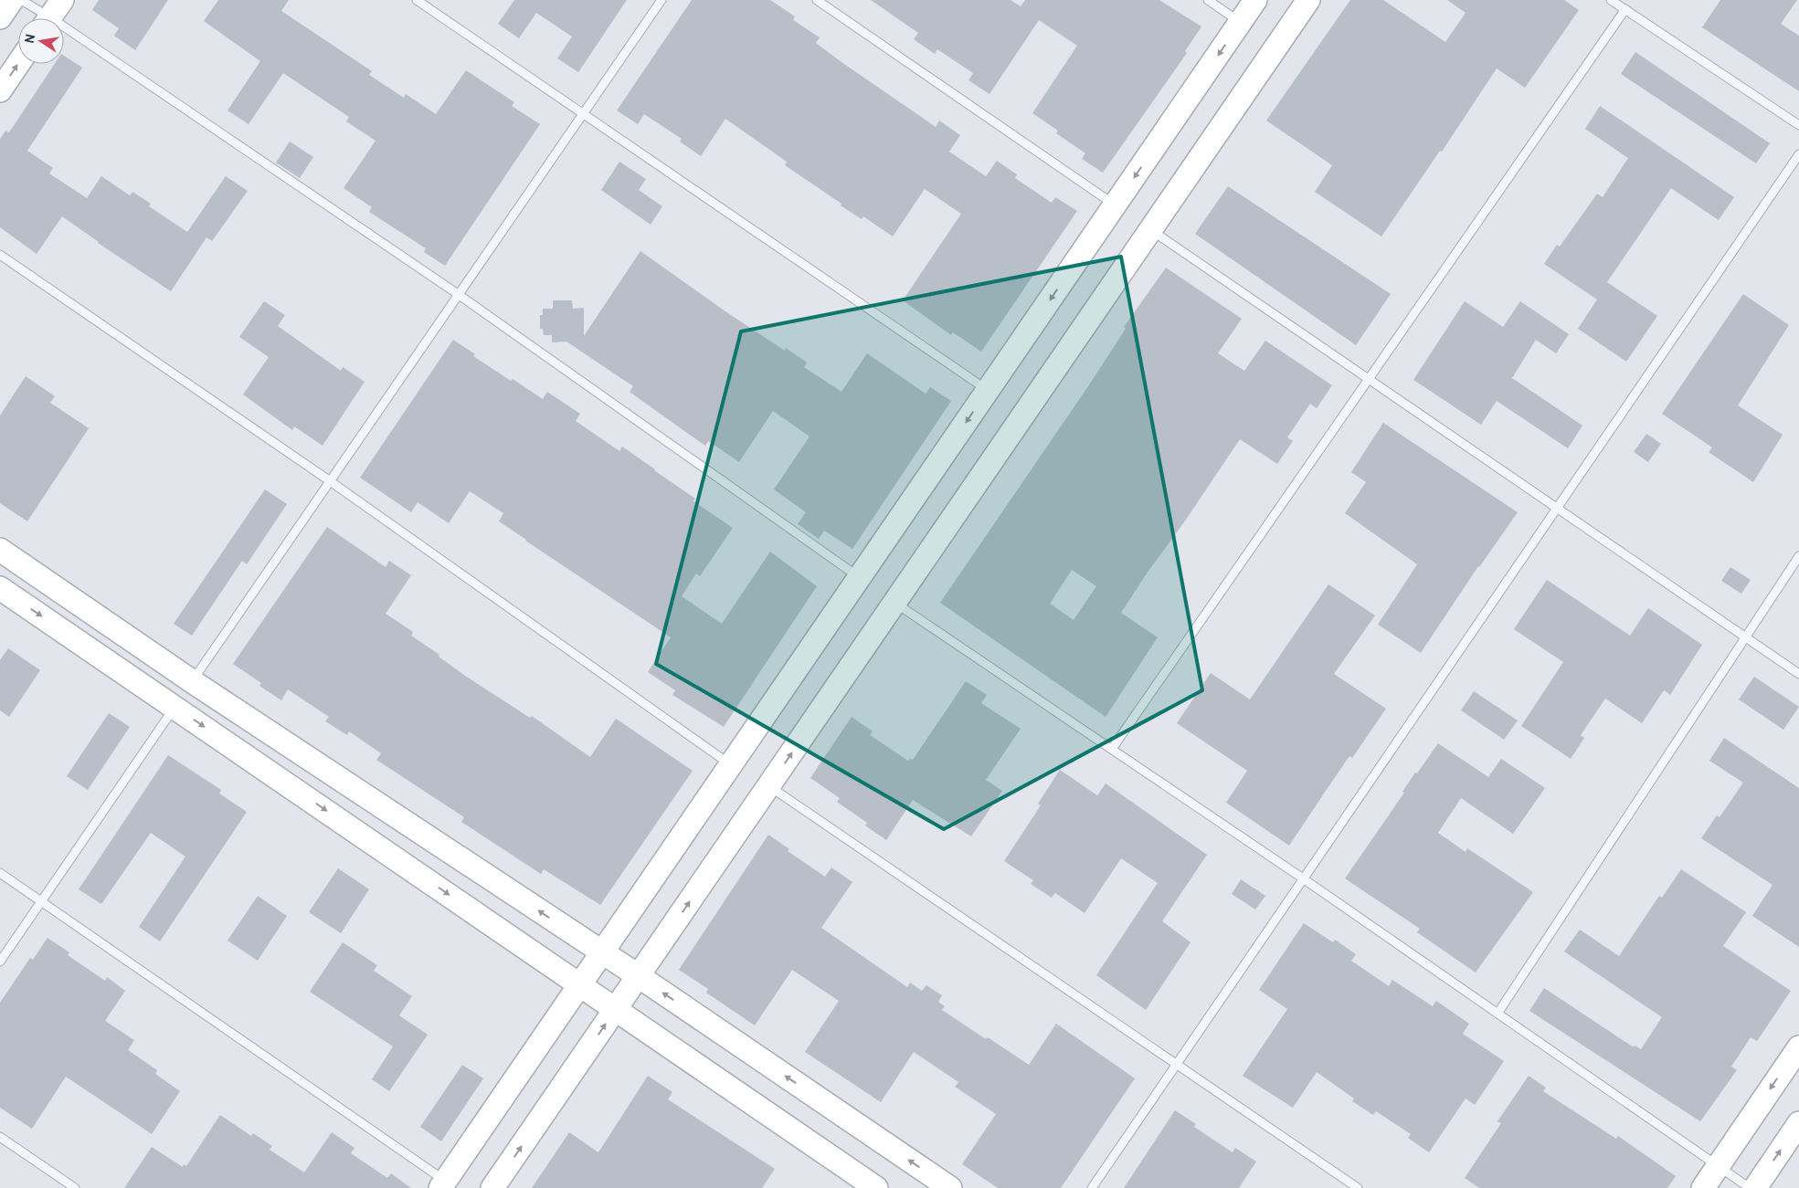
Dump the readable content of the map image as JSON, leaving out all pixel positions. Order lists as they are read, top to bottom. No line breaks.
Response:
{"north":"left"}
